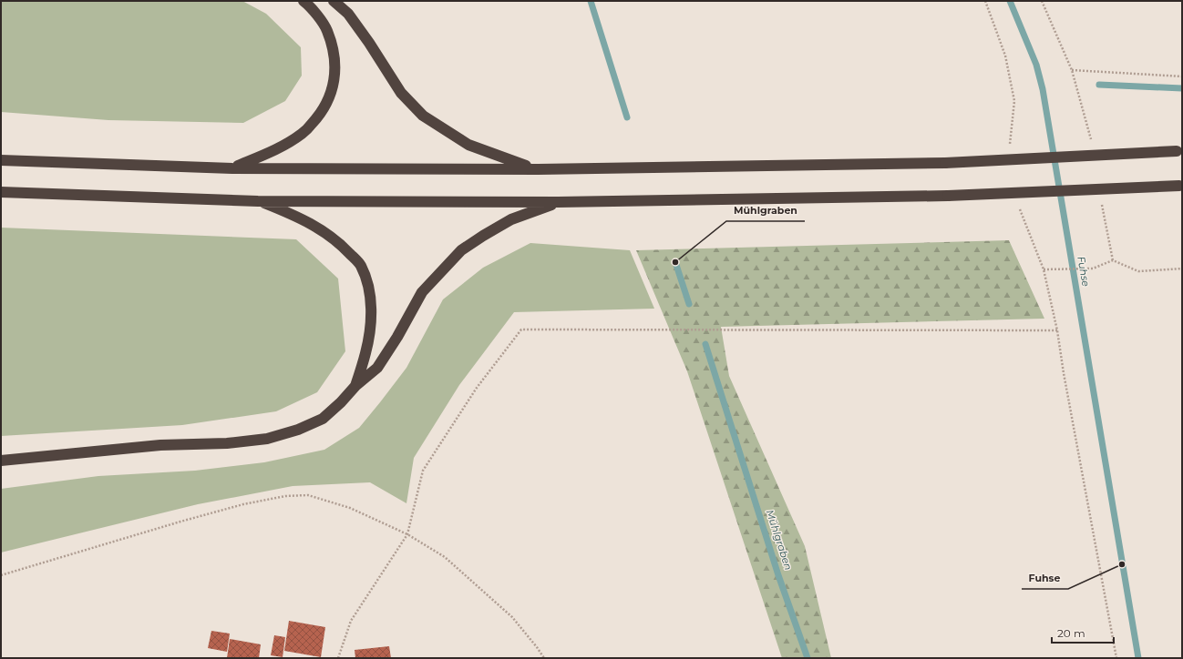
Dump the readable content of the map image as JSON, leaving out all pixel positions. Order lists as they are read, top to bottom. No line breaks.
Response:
{"water":["Fuhse","Mühlgraben"],"places":["Mühlgraben","Fuhse"],"scale_bar":"20 m"}
